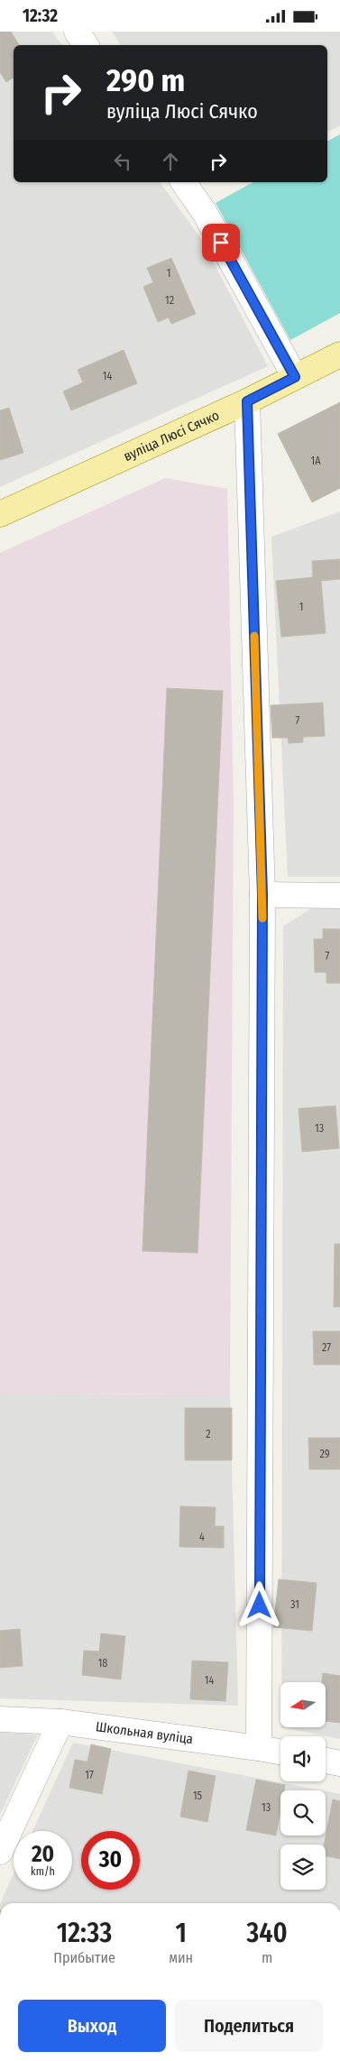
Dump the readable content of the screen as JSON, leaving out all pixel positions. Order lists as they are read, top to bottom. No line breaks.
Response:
{"streets":{"main road":["вуліца Люсі Сячко"],"street":["Школьная вуліца"]},"house_numbers":["1","12","14","1А","1","7","7","13","27","2","29","4","31","18","14","17","15","13"],"north":"left","page":{"status":"12:32","turn":["290 m","вуліца Люсі Сячко"],"speed":"20 km/h","limit":"30","eta":["12:33","Прибытие","1","мин","340","m"],"buttons":["Выход","Поделиться"]}}
